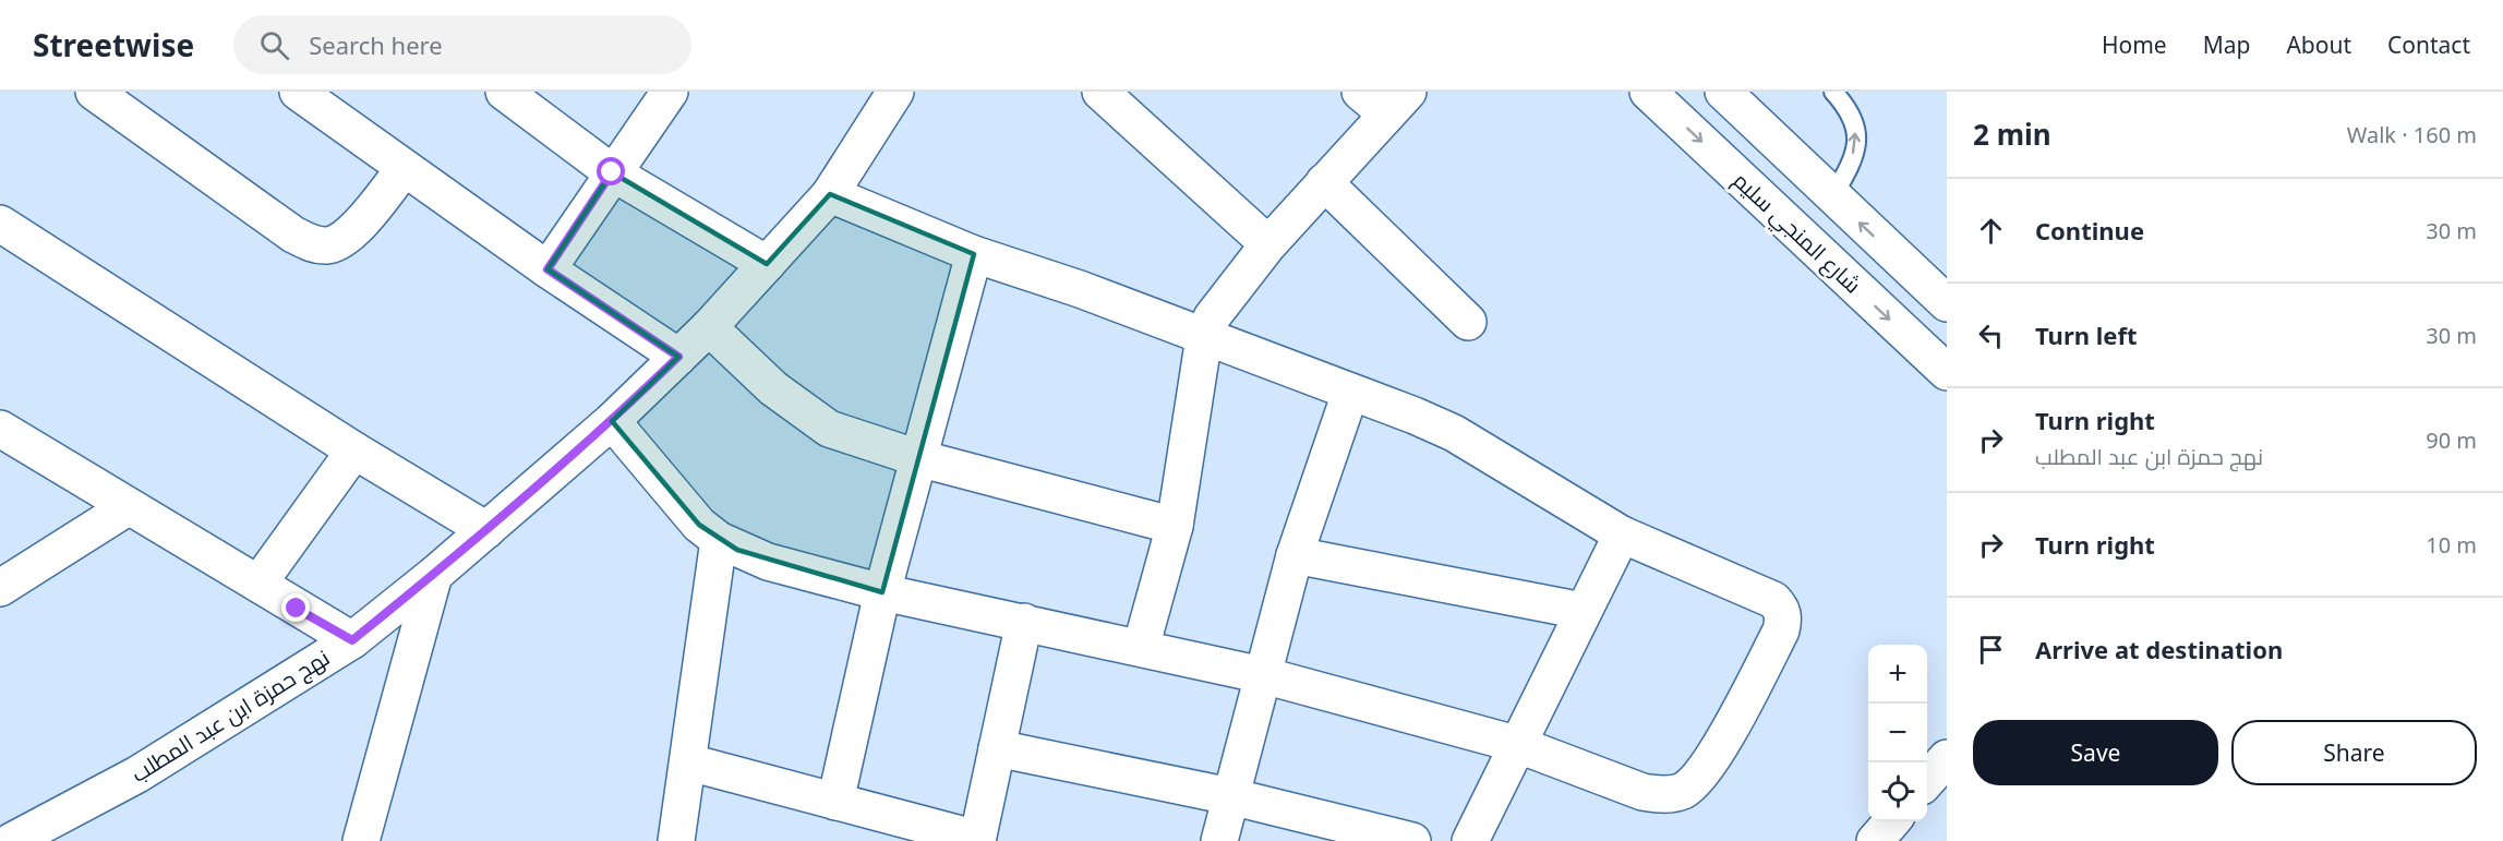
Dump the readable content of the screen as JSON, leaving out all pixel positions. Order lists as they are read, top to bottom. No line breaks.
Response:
{"streets":{"street":["شارع المنجي سليم","نهج حمزة ابن عبد المطلب"]},"page":{"header":"Streetwise","search":"Search here","nav":["Home","Map","About","Contact"],"heading":["2 min","Walk · 160 m"],"list":[["Continue","30 m"],["Turn left","30 m"],["Turn right","نهج حمزة ابن عبد المطلب","90 m"],["Turn right","10 m"],"Arrive at destination"],"map_buttons":["+","−"],"buttons":["Save","Share"]}}
